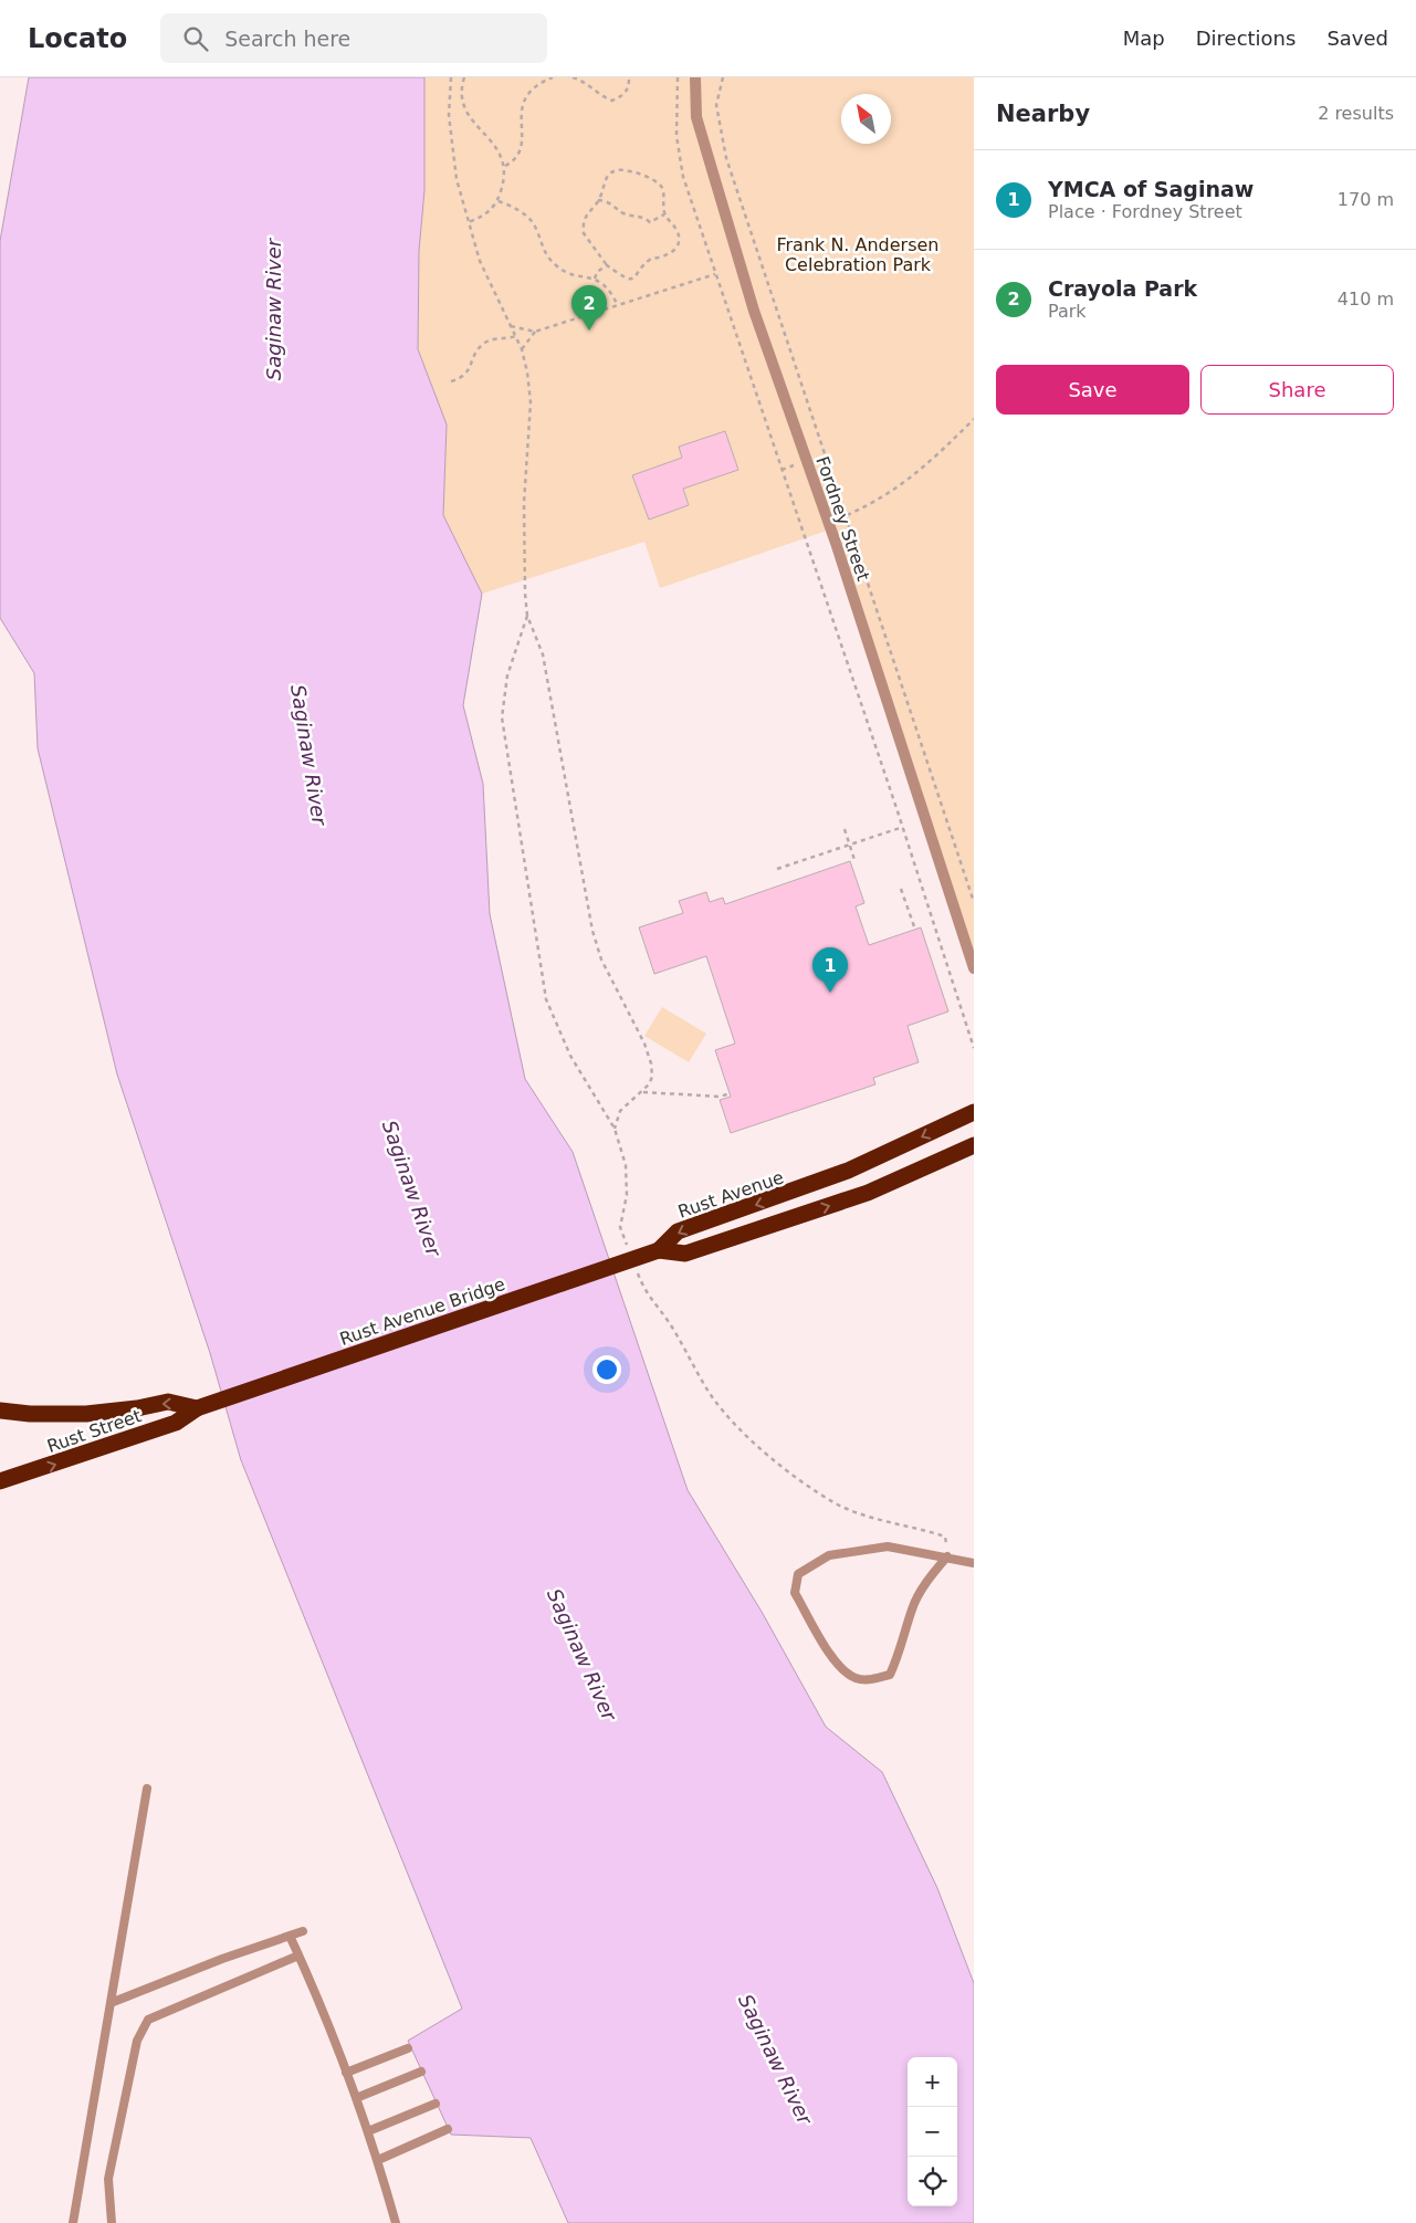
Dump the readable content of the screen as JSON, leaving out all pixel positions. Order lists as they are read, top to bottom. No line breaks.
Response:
{"streets":{"highway":["Rust Avenue","Rust Avenue Bridge","Rust Street"],"street":["Fordney Street"]},"crossings":[["Rust Avenue","Rust Avenue Bridge"],["Rust Avenue Bridge","Rust Street"]],"water":["Saginaw River"],"parks":["Frank N. Andersen Celebration Park"],"north":"top left","page":{"header":"Locato","search":"Search here","nav":["Map","Directions","Saved"],"heading":["Nearby","2 results"],"list":[{"mark":"1","name":"YMCA of Saginaw","note":"Place · Fordney Street","value":"170 m"},{"mark":"2","name":"Crayola Park","note":"Park","value":"410 m"}],"pins":["2","1"],"buttons":["Save","Share"],"map_buttons":["+","−"]}}
